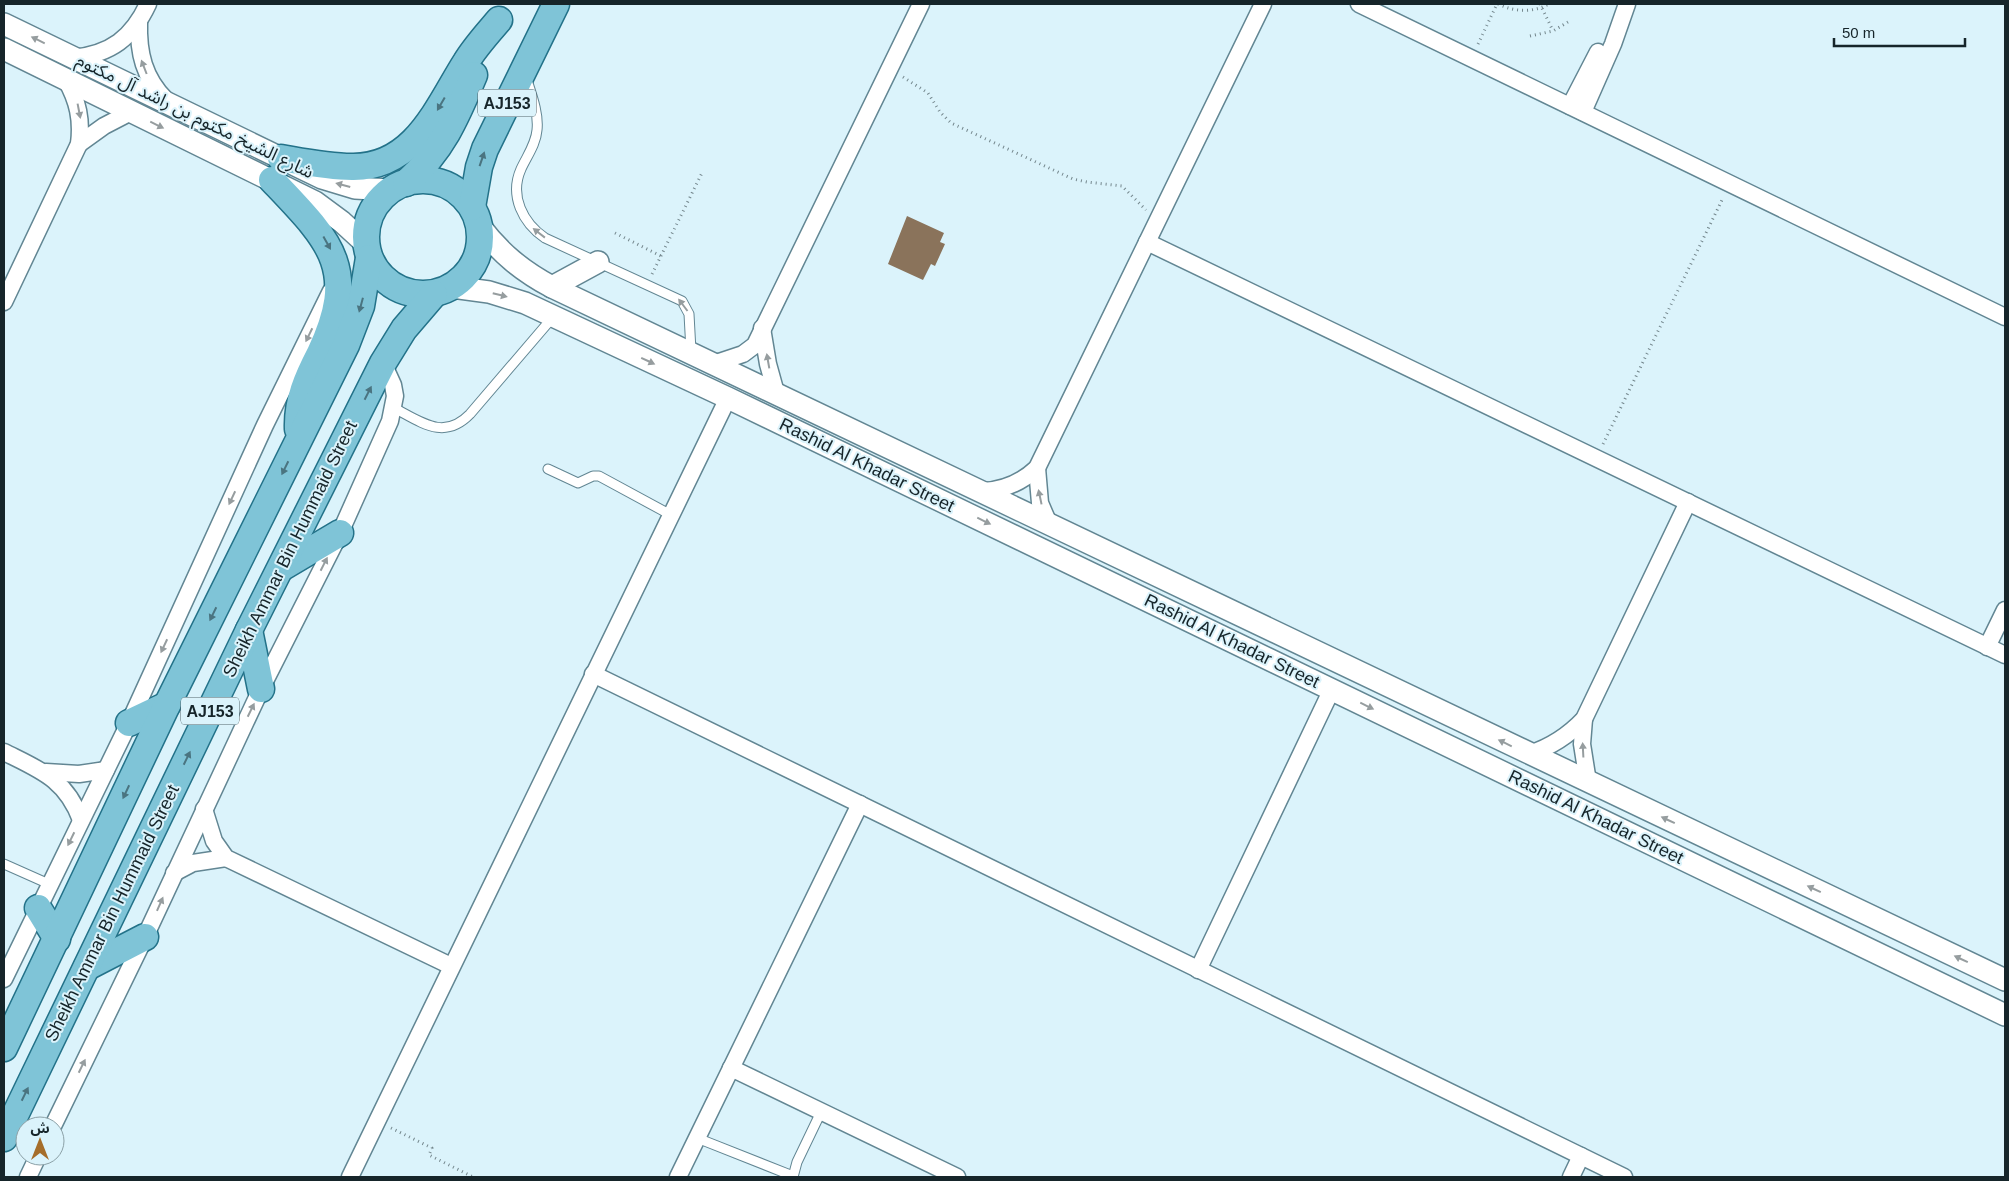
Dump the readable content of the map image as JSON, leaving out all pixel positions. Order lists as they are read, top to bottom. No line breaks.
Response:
{"streets":{"main road":["AJ153","Sheikh Ammar Bin Hummaid Street"],"street":["شارع الشيخ مكتوم بن راشد آل مكتوم","Rashid Al Khadar Street"]},"crossings":[["AJ153","شارع الشيخ مكتوم بن راشد آل مكتوم"],["AJ153","Rashid Al Khadar Street"],["AJ153","Sheikh Ammar Bin Hummaid Street"],["شارع الشيخ مكتوم بن راشد آل مكتوم","Rashid Al Khadar Street"],["شارع الشيخ مكتوم بن راشد آل مكتوم","Sheikh Ammar Bin Hummaid Street"],["Rashid Al Khadar Street","Sheikh Ammar Bin Hummaid Street"]],"scale_bar":"50 m","north":"top"}
